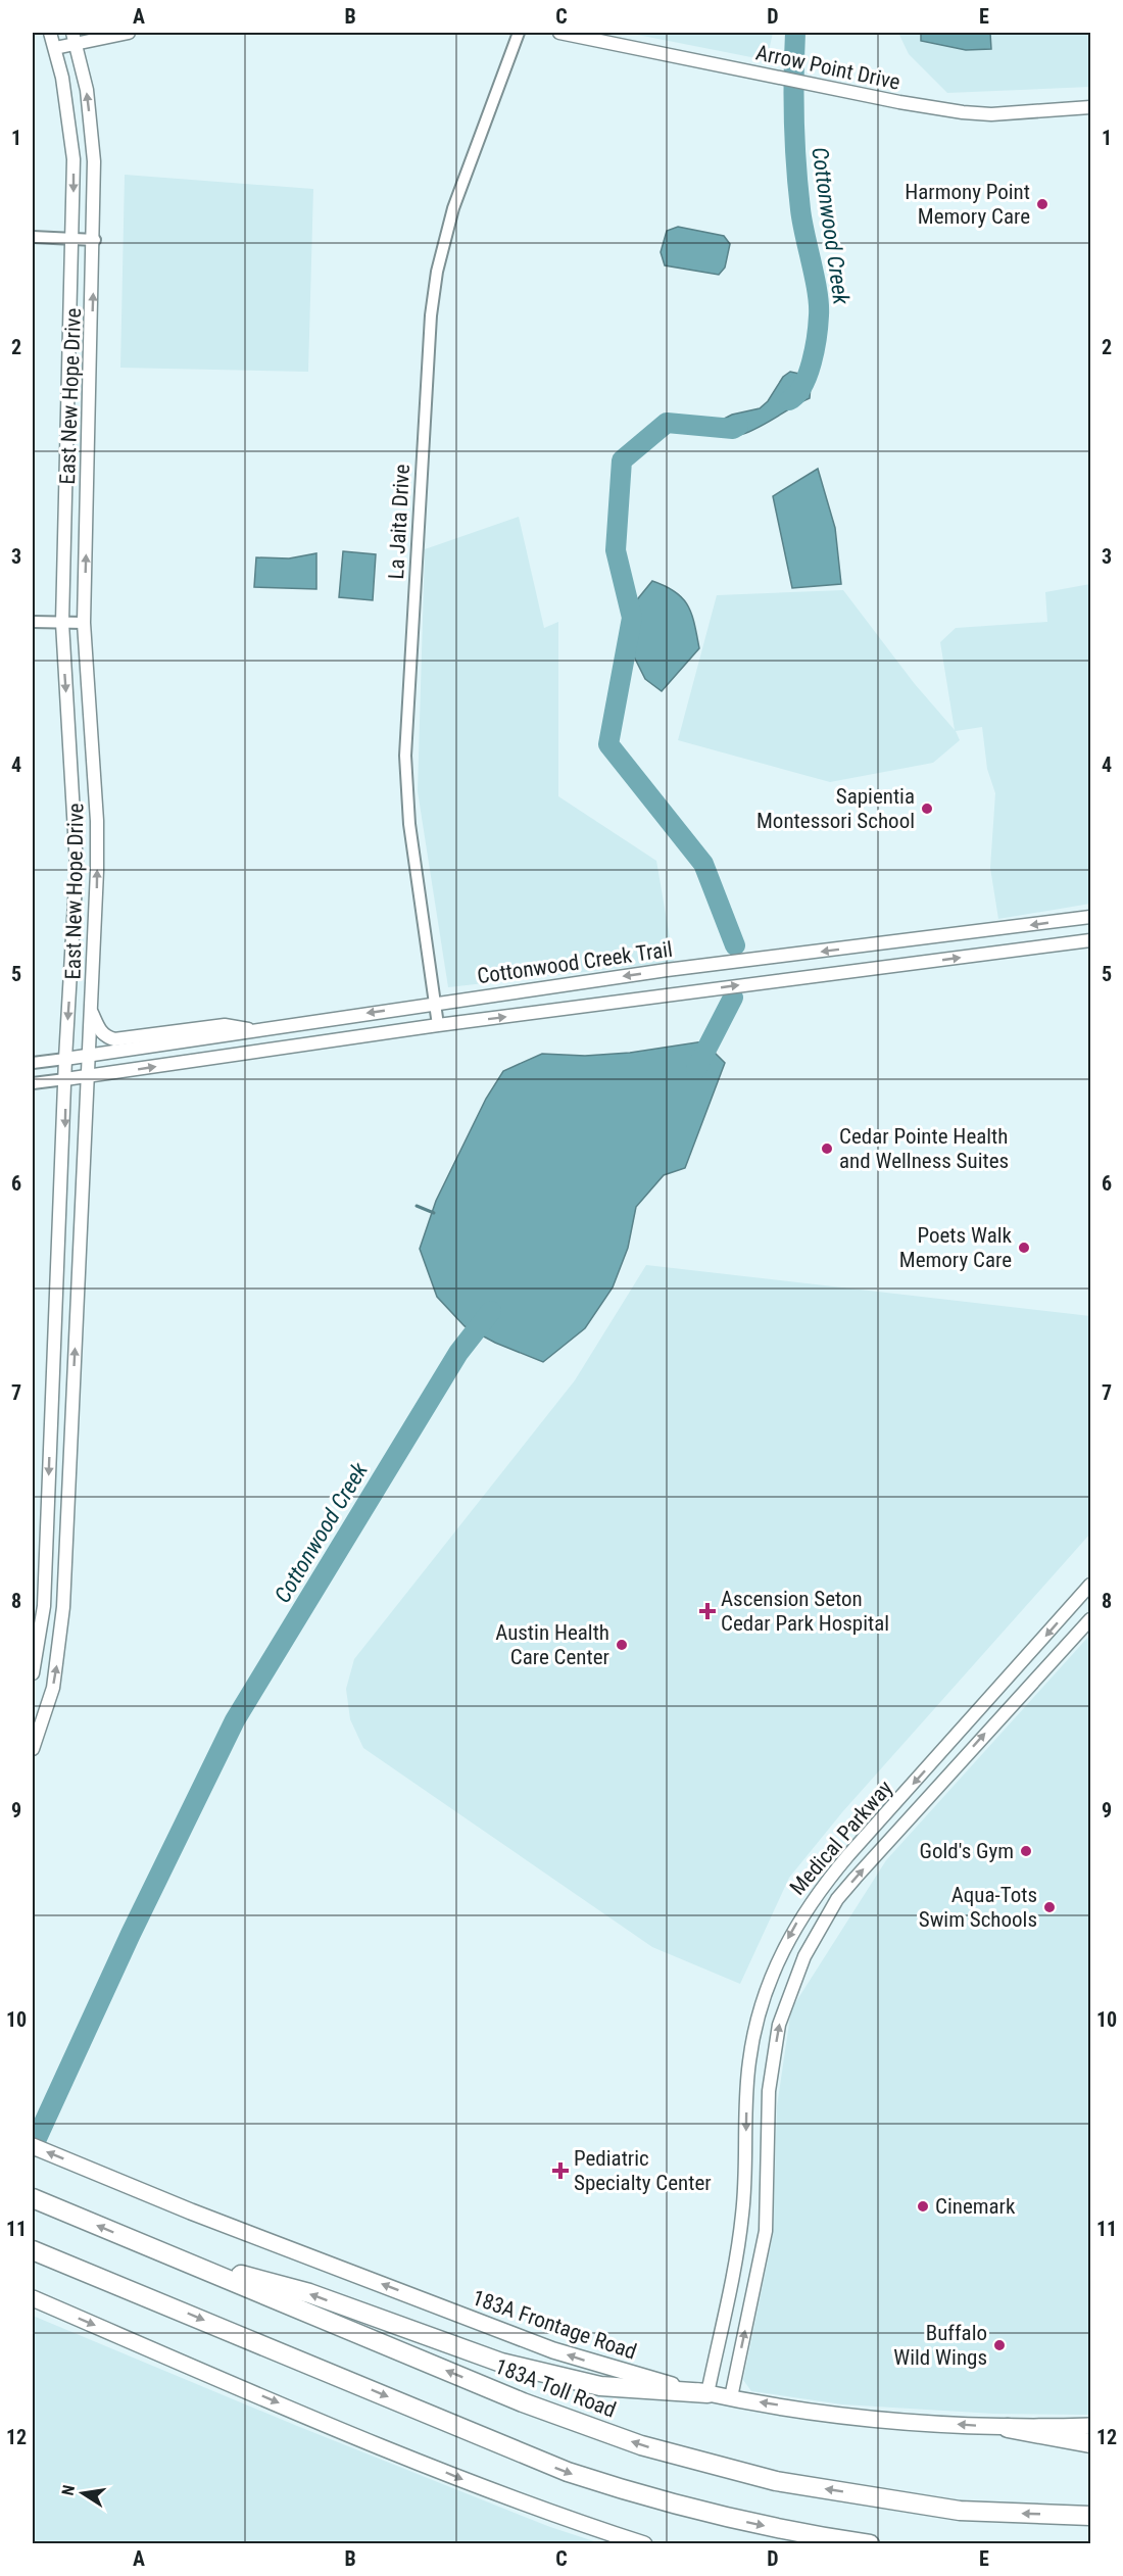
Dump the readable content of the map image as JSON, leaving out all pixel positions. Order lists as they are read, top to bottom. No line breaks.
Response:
{"streets":{"highway":["183A Toll Road"],"main road":["183A Frontage Road"],"street":["Arrow Point Drive","East New Hope Drive","La Jaita Drive","Cottonwood Creek Trail","Medical Parkway"]},"crossings":[["East New Hope Drive","Cottonwood Creek Trail"],["La Jaita Drive","Cottonwood Creek Trail"],["Medical Parkway","183A Frontage Road"]],"one_way":["183A Frontage Road"],"water":["Cottonwood Creek"],"places":{"other":["Harmony Point Memory Care","Sapientia Montessori School","Cedar Pointe Health and Wellness Suites","Poets Walk Memory Care","Austin Health Care Center","Gold's Gym","Aqua-Tots Swim Schools","Cinemark","Buffalo Wild Wings"],"health":["Ascension Seton Cedar Park Hospital","Pediatric Specialty Center"]},"north":"left","grid":{"columns":["A","B","C","D","E"],"rows":["1","2","3","4","5","6","7","8","9","10","11","12"]}}
